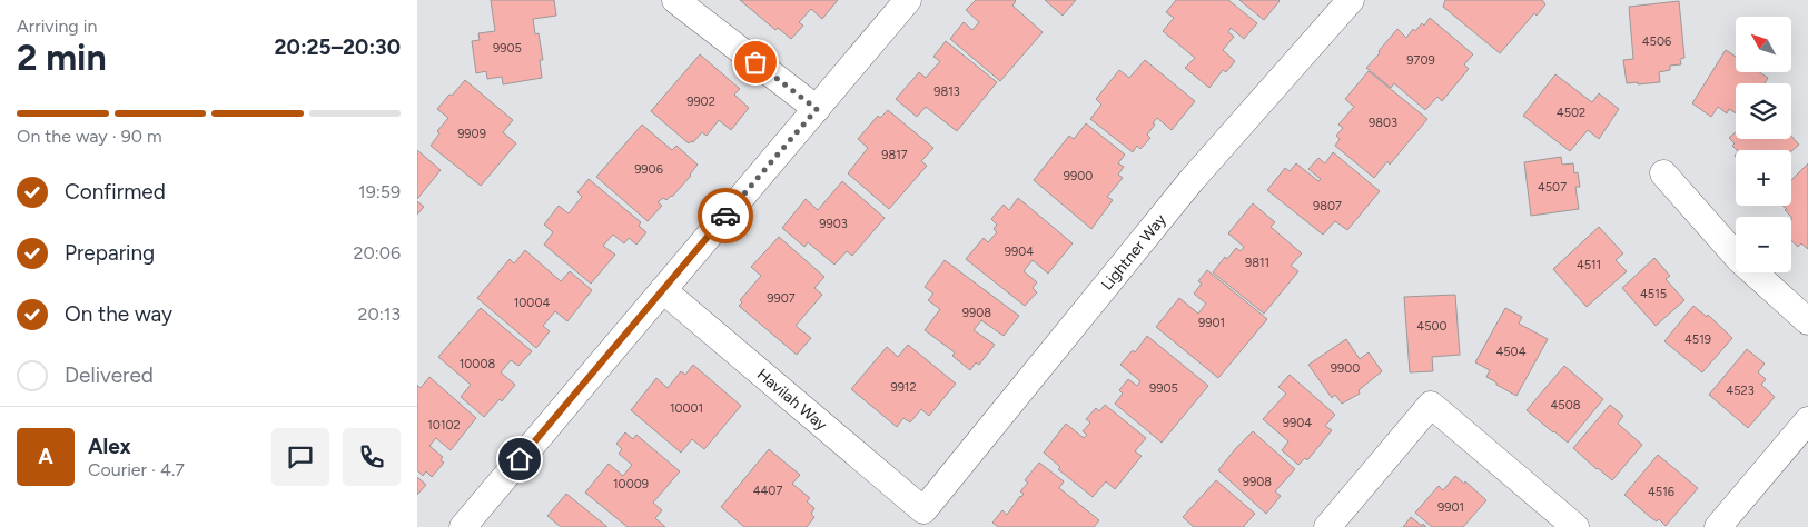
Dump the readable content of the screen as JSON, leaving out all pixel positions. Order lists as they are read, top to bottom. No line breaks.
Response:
{"streets":{"street":["Lightner Way","Havilah Way"]},"crossings":[["Lightner Way","Havilah Way"]],"house_numbers":["4506","9905","9709","9813","9902","4502","9803","9909","9817","9906","9900","4507","9807","9903","9904","9811","4511","4515","9907","10004","9908","9901","4500","4519","4504","10008","9900","9912","9905","4523","4508","10001","9904","10102","9908","10009","4407","4516","9901"],"north":"top left","page":{"heading":["2 min","Arriving in","20:25–20:30"],"panel":["Alex","Courier · 4.7"],"map_buttons":["+","−"],"bar":"On the way · 90 m","list":[["Confirmed","19:59"],["Preparing","20:06"],["On the way","20:13"],"Delivered"],"round":"A"}}
